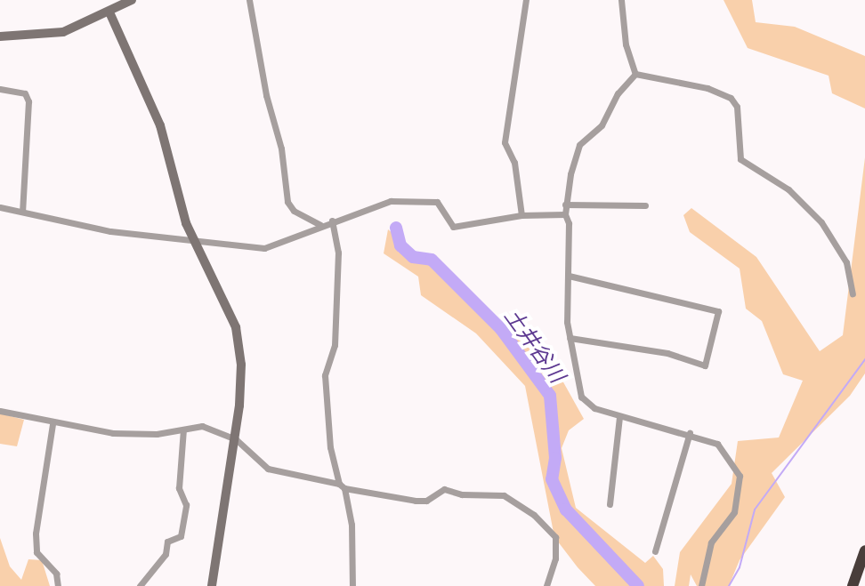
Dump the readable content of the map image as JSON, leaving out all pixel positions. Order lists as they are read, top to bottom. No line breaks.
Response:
{"water":["土井谷川"]}
